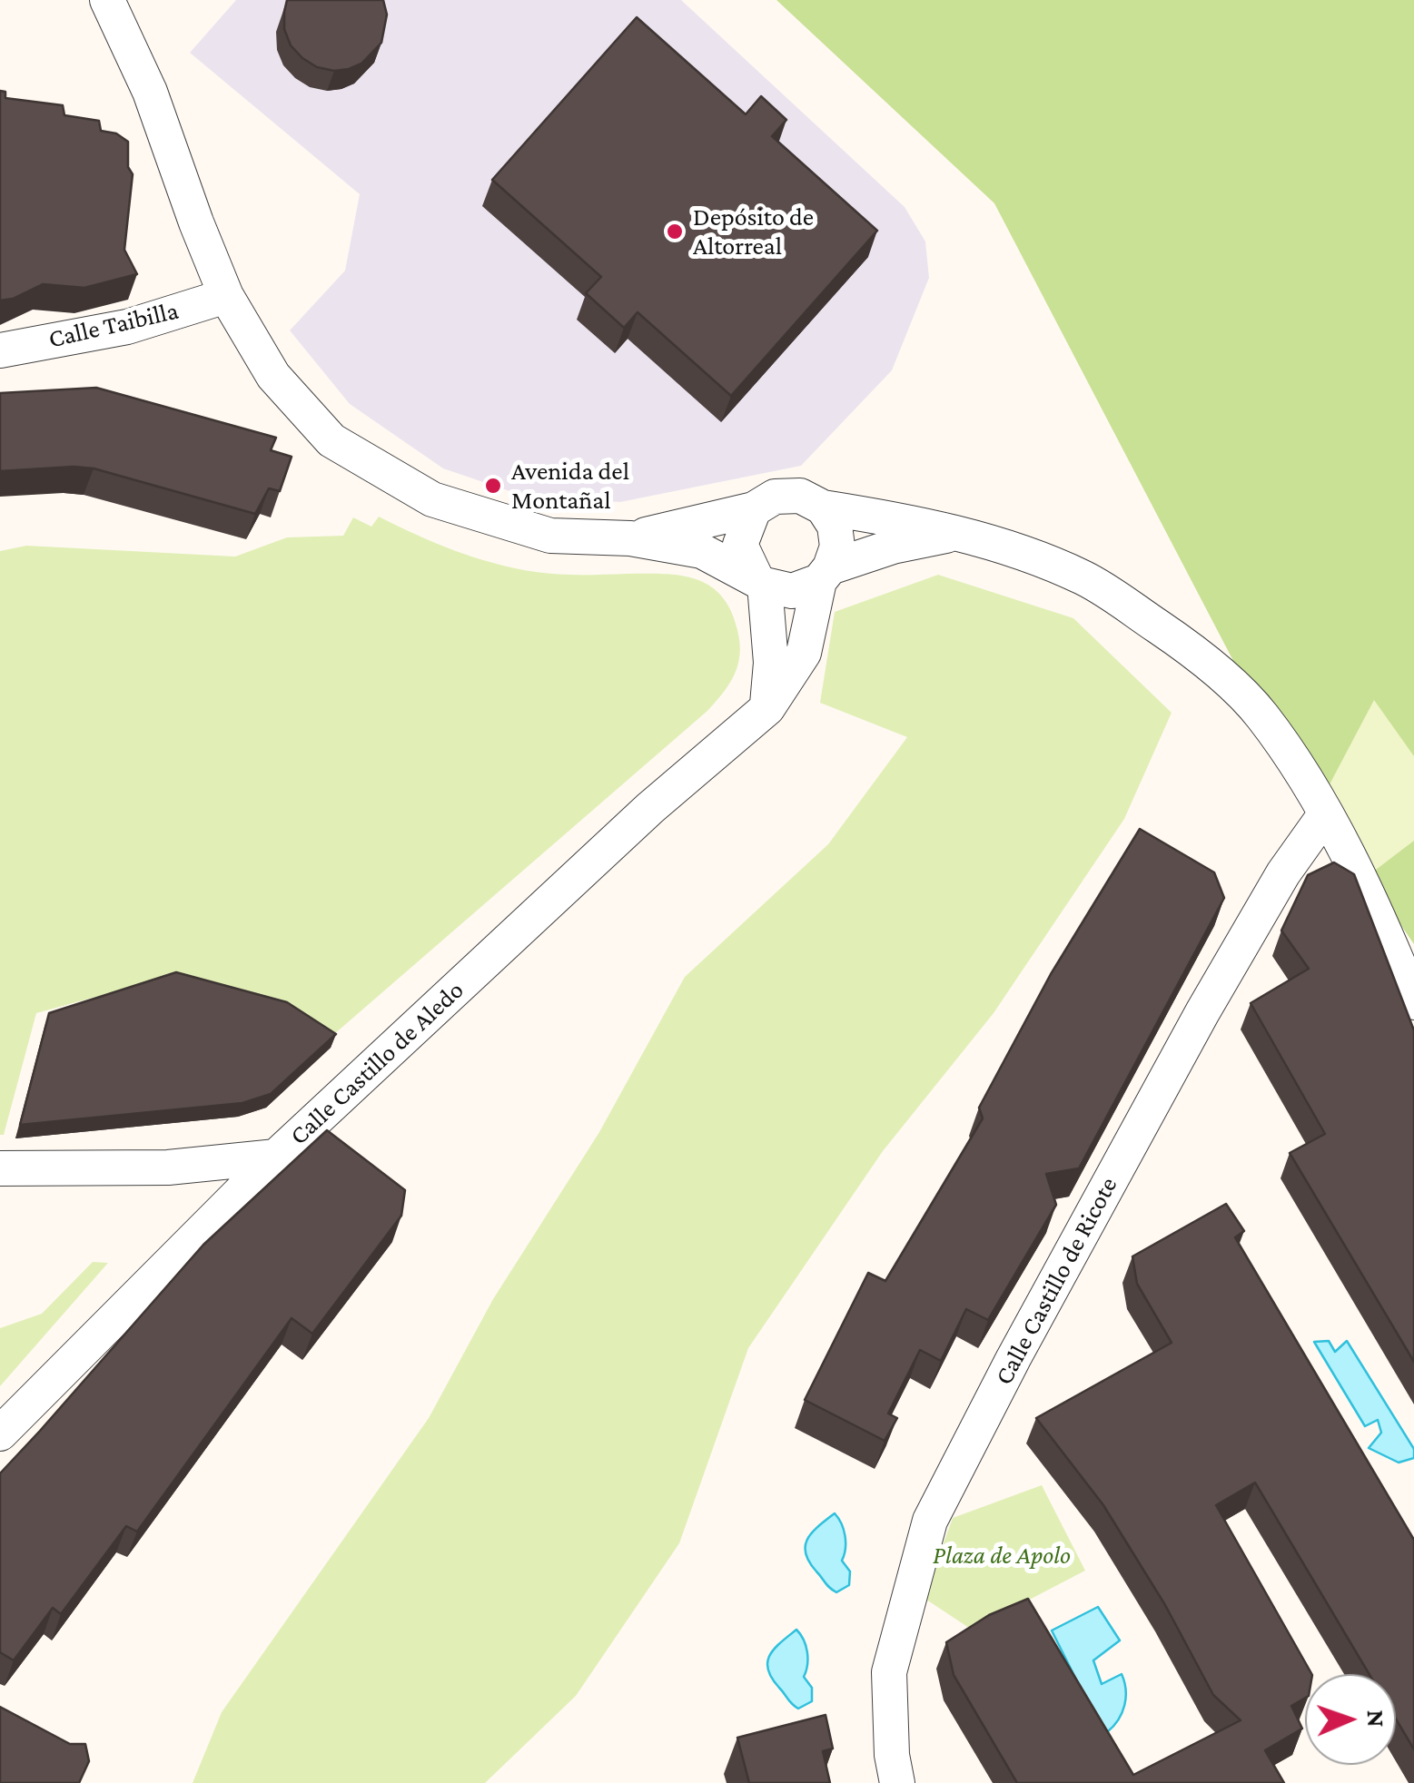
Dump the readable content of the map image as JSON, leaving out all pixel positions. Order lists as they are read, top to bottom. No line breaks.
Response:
{"streets":{"street":["Calle Taibilla","Calle Castillo de Aledo","Calle Castillo de Ricote"]},"parks":["Plaza de Apolo"],"places":["Depósito de Altorreal","Avenida del Montañal"],"north":"right"}
